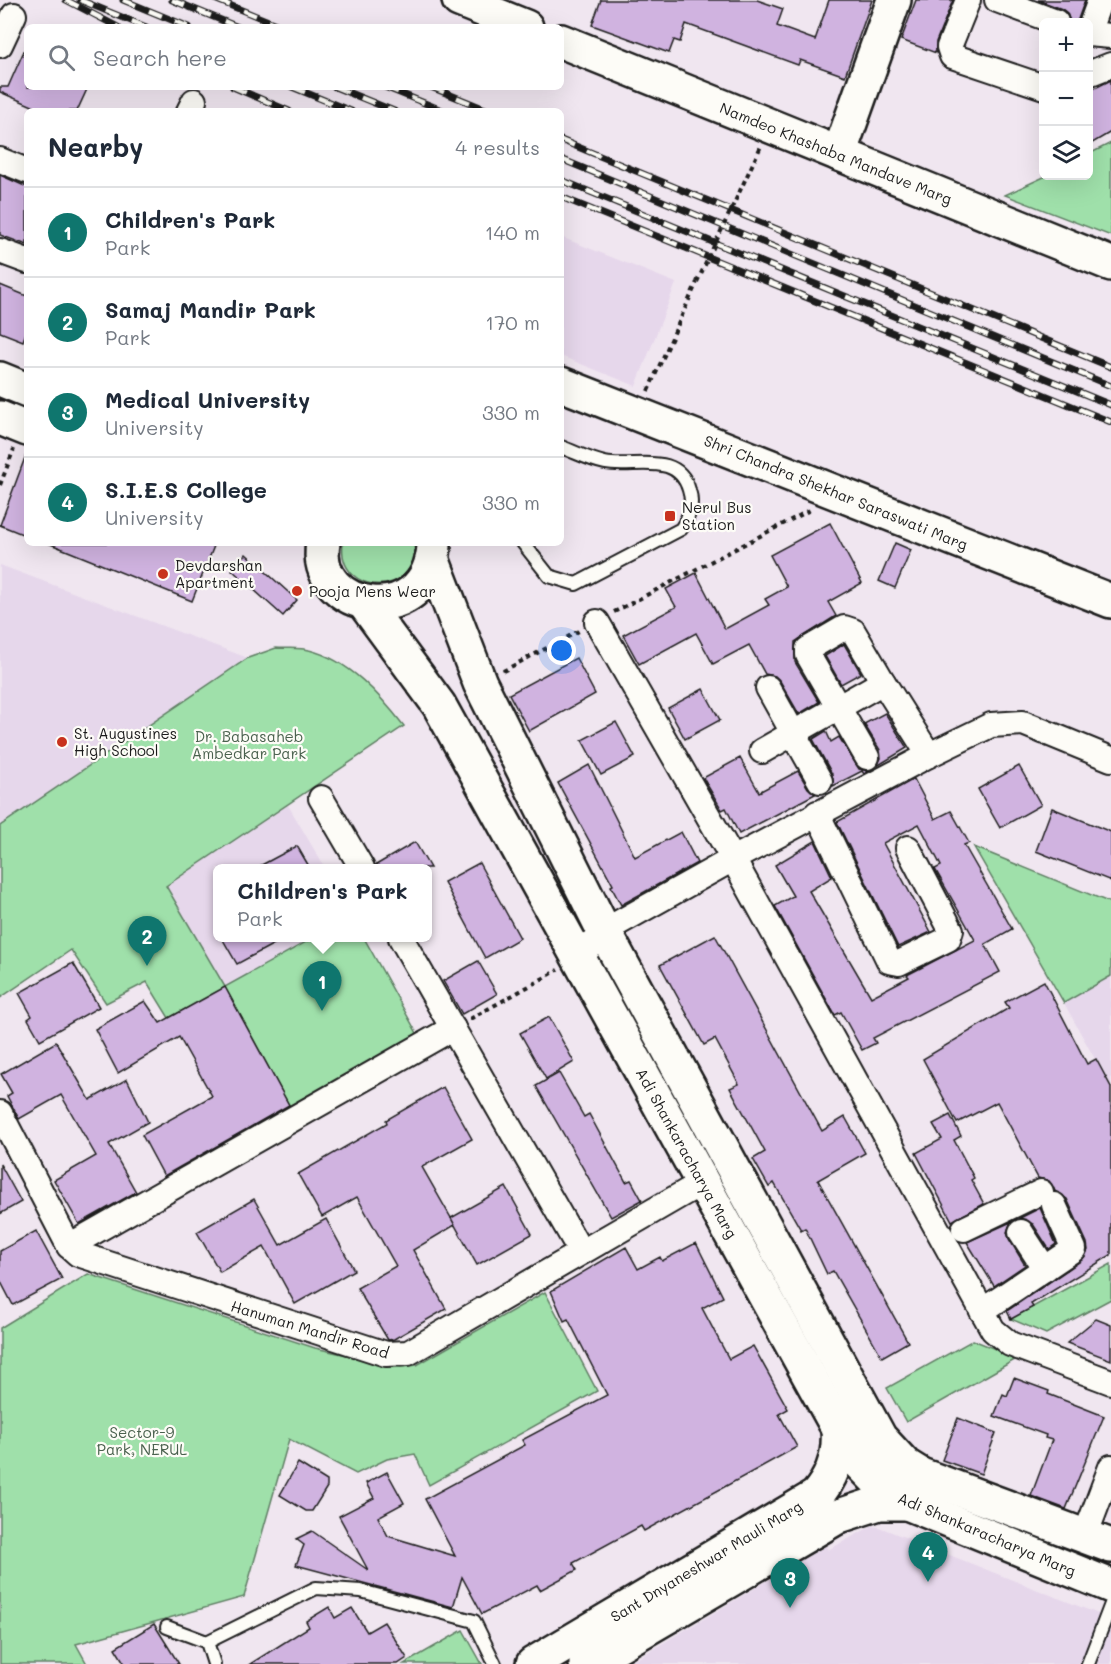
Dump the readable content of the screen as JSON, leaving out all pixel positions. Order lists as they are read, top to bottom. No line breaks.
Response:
{"streets":{"main road":["Namdeo Khashaba Mandave Marg","Shri Chandra Shekhar Saraswati Marg","Adi Shankaracharya Marg","Sant Dnyaneshwar Mauli Marg"],"street":["Hanuman Mandir Road"]},"crossings":[["Adi Shankaracharya Marg","Hanuman Mandir Road"],["Adi Shankaracharya Marg","Sant Dnyaneshwar Mauli Marg"]],"parks":["Dr. Babasaheb Ambedkar Park","Sector-9 Park, NERUL"],"places":{"transit":["Nerul Bus Station"],"other":["Devdarshan Apartment","Pooja Mens Wear","St. Augustines High School"]},"page":{"map_buttons":["+","−"],"search":"Search here","heading":["Nearby","4 results"],"list":[{"mark":"1","name":"Children's Park","note":"Park","value":"140 m"},{"mark":"2","name":"Samaj Mandir Park","note":"Park","value":"170 m"},{"mark":"3","name":"Medical University","note":"University","value":"330 m"},{"mark":"4","name":"S.I.E.S College","note":"University","value":"330 m"}],"popup":["Children's Park","Park"],"pins":["2","1","4","3"]}}
